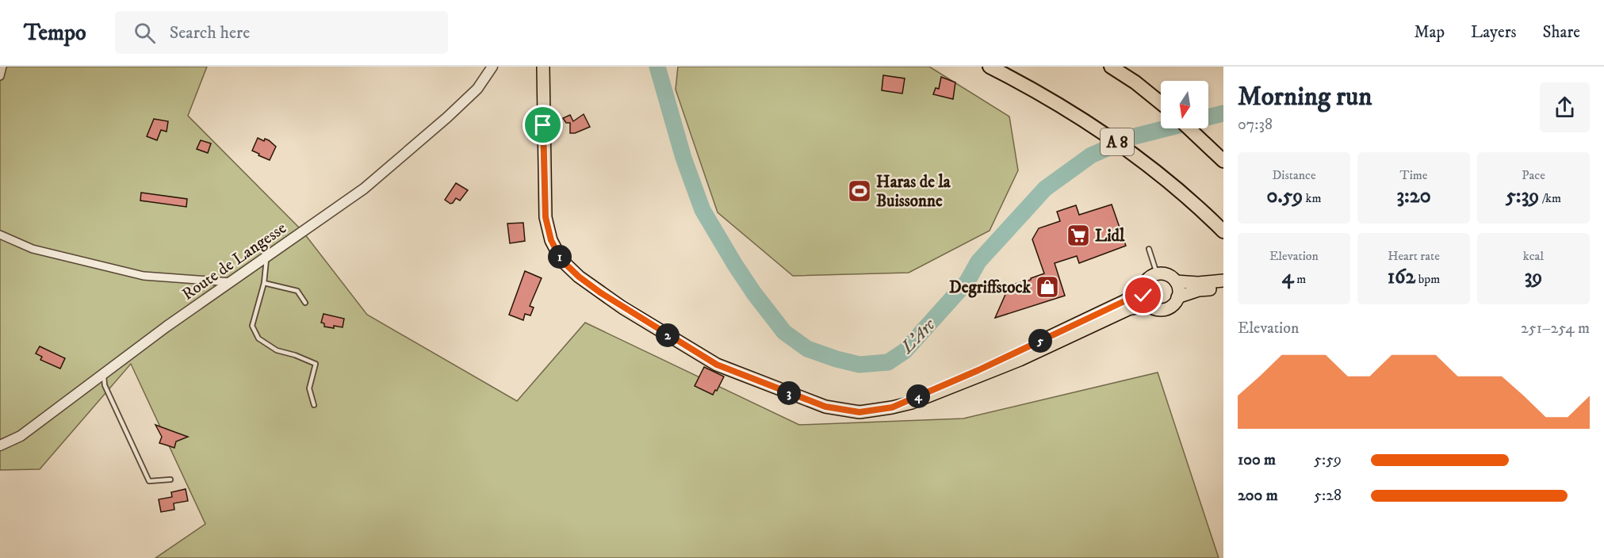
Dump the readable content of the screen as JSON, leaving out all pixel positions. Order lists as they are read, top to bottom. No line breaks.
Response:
{"streets":{"highway":["A 8"],"street":["Route de Langesse"]},"water":["L'Arc"],"places":{"sports":["Haras de la Buissonne"],"supermarket":["Lidl"],"shop":["Degriffstock"]},"north":"bottom","page":{"header":"Tempo","search":"Search here","nav":["Map","Layers","Share"],"heading":["Morning run","07:38"],"stats":[["Distance","0.59 km"],["Time","3:20"],["Pace","5:39 /km"],["Elevation","4 m"],["Heart rate","162 bpm"],["kcal","39"]],"pins":["1","2","5","3","4"],"chart":["Elevation","251–254 m"],"list":[{"name":"100 m","note":"5:59"},{"name":"200 m","note":"5:28"}]}}
